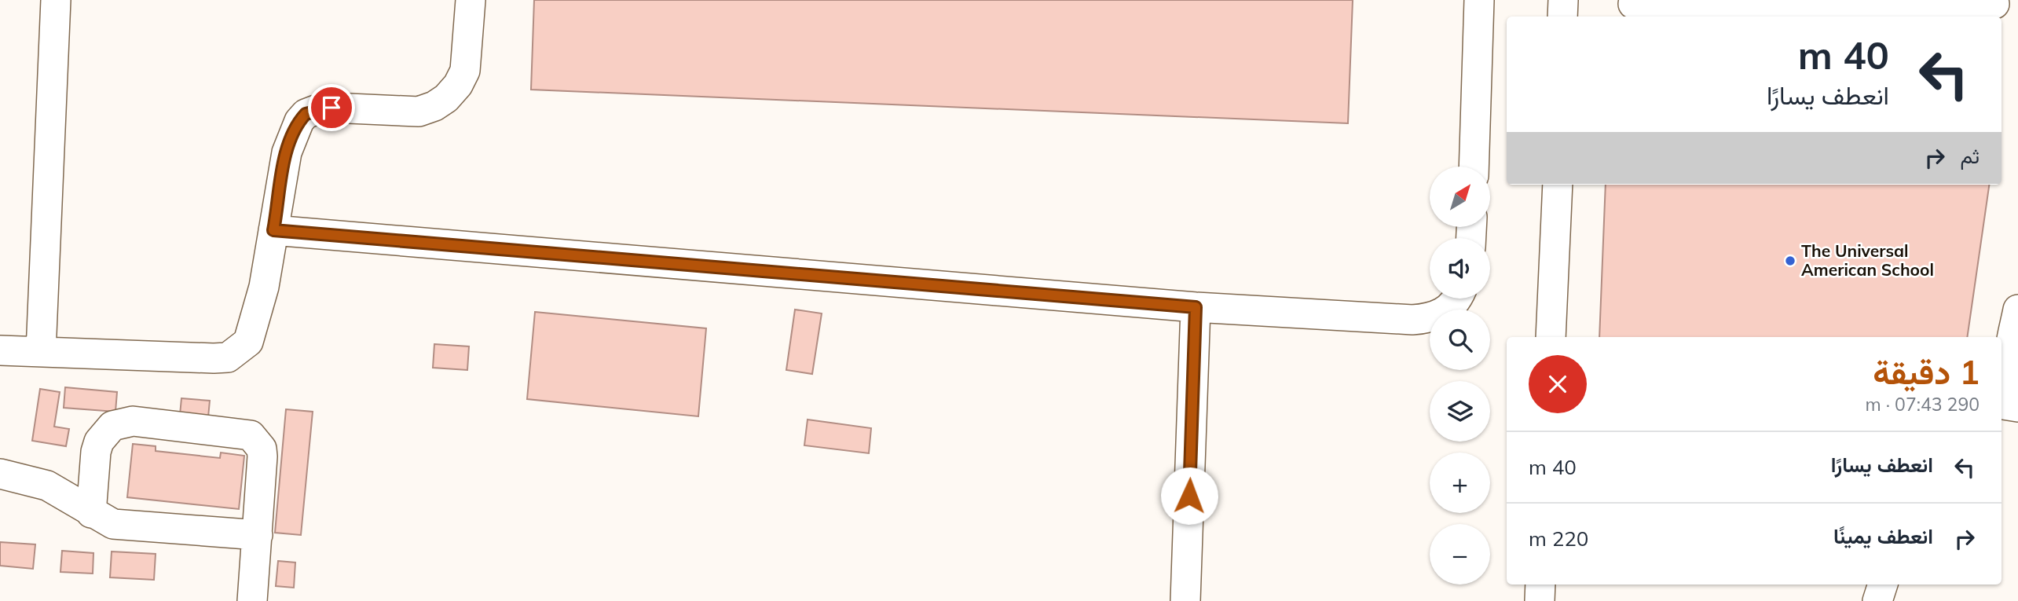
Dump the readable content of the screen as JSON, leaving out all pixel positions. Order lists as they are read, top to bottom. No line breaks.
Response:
{"places":["The Universal American School"],"north":"top right","page":{"turn":["40 m","انعطف يسارًا"],"then":"ثم","map_buttons":["+","−"],"heading":["1 دقيقة","290 m · 07:43"],"list":[{"name":"انعطف يسارًا","value":"40 m"},{"name":"انعطف يمينًا","value":"220 m"}]}}
